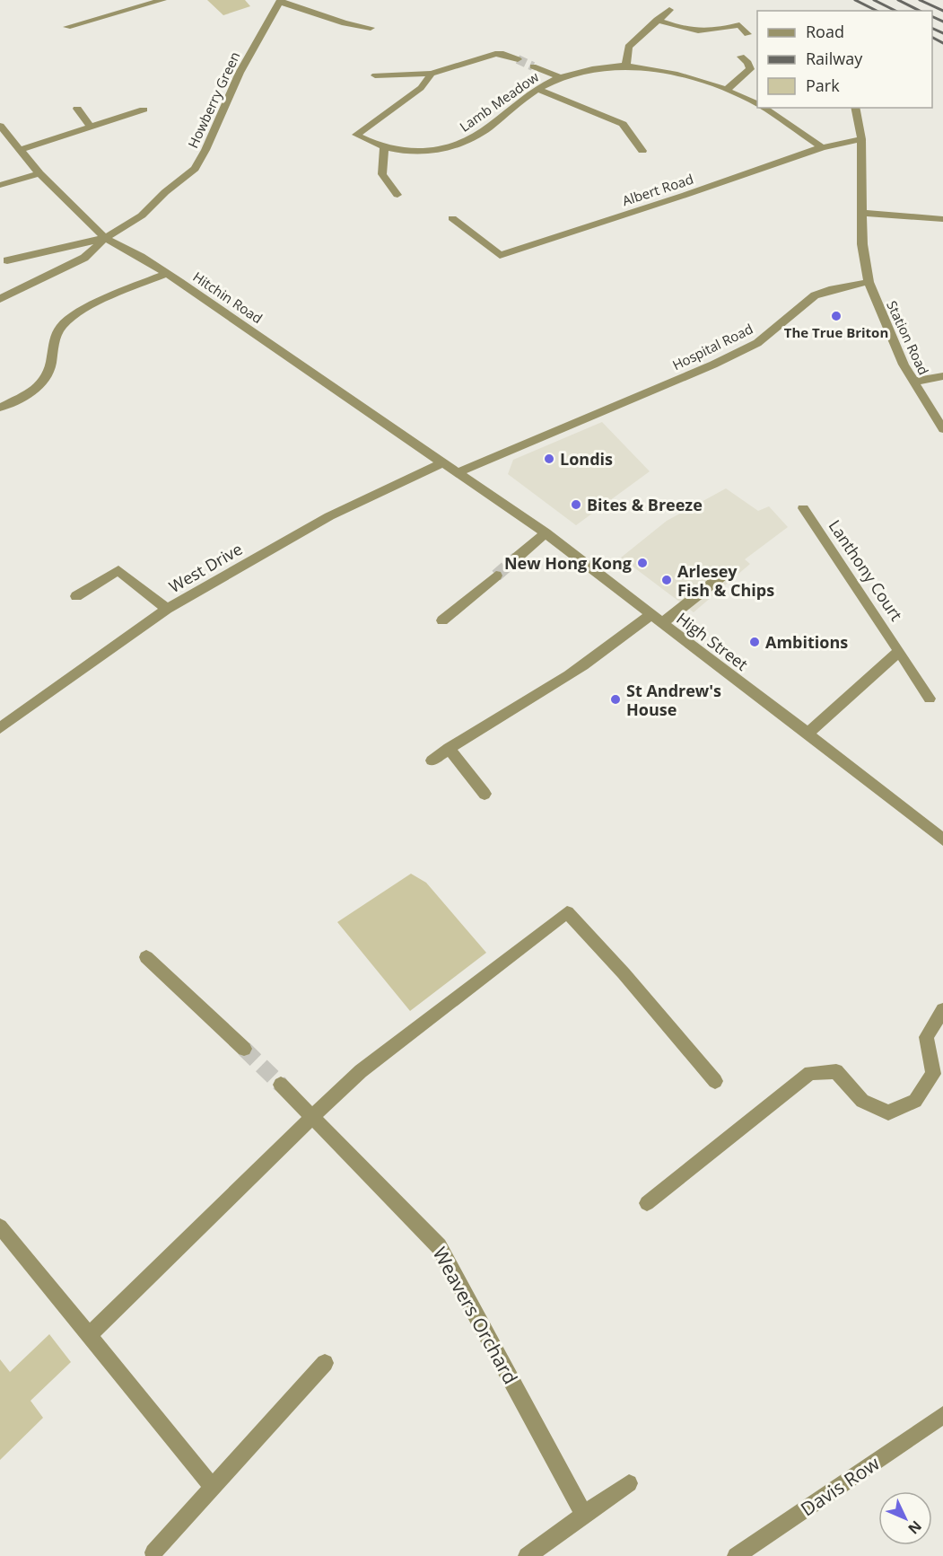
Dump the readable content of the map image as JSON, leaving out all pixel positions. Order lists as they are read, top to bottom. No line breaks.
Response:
{"streets":{"street":["Howberry Green","Lamb Meadow","Albert Road","Hitchin Road","Station Road","Hospital Road","West Drive","Lanthony Court","High Street","Weavers Orchard","Davis Row"]},"crossings":[["Howberry Green","Hitchin Road"],["Lamb Meadow","Albert Road"],["Hitchin Road","Hospital Road"],["Hitchin Road","West Drive"],["Hitchin Road","High Street"],["Station Road","Hospital Road"],["Hospital Road","High Street"]],"places":["The True Briton","Londis","Bites & Breeze","New Hong Kong","Arlesey Fish & Chips","Ambitions","St Andrew's House"],"legend":["Road","Railway","Park"],"north":"bottom right"}
